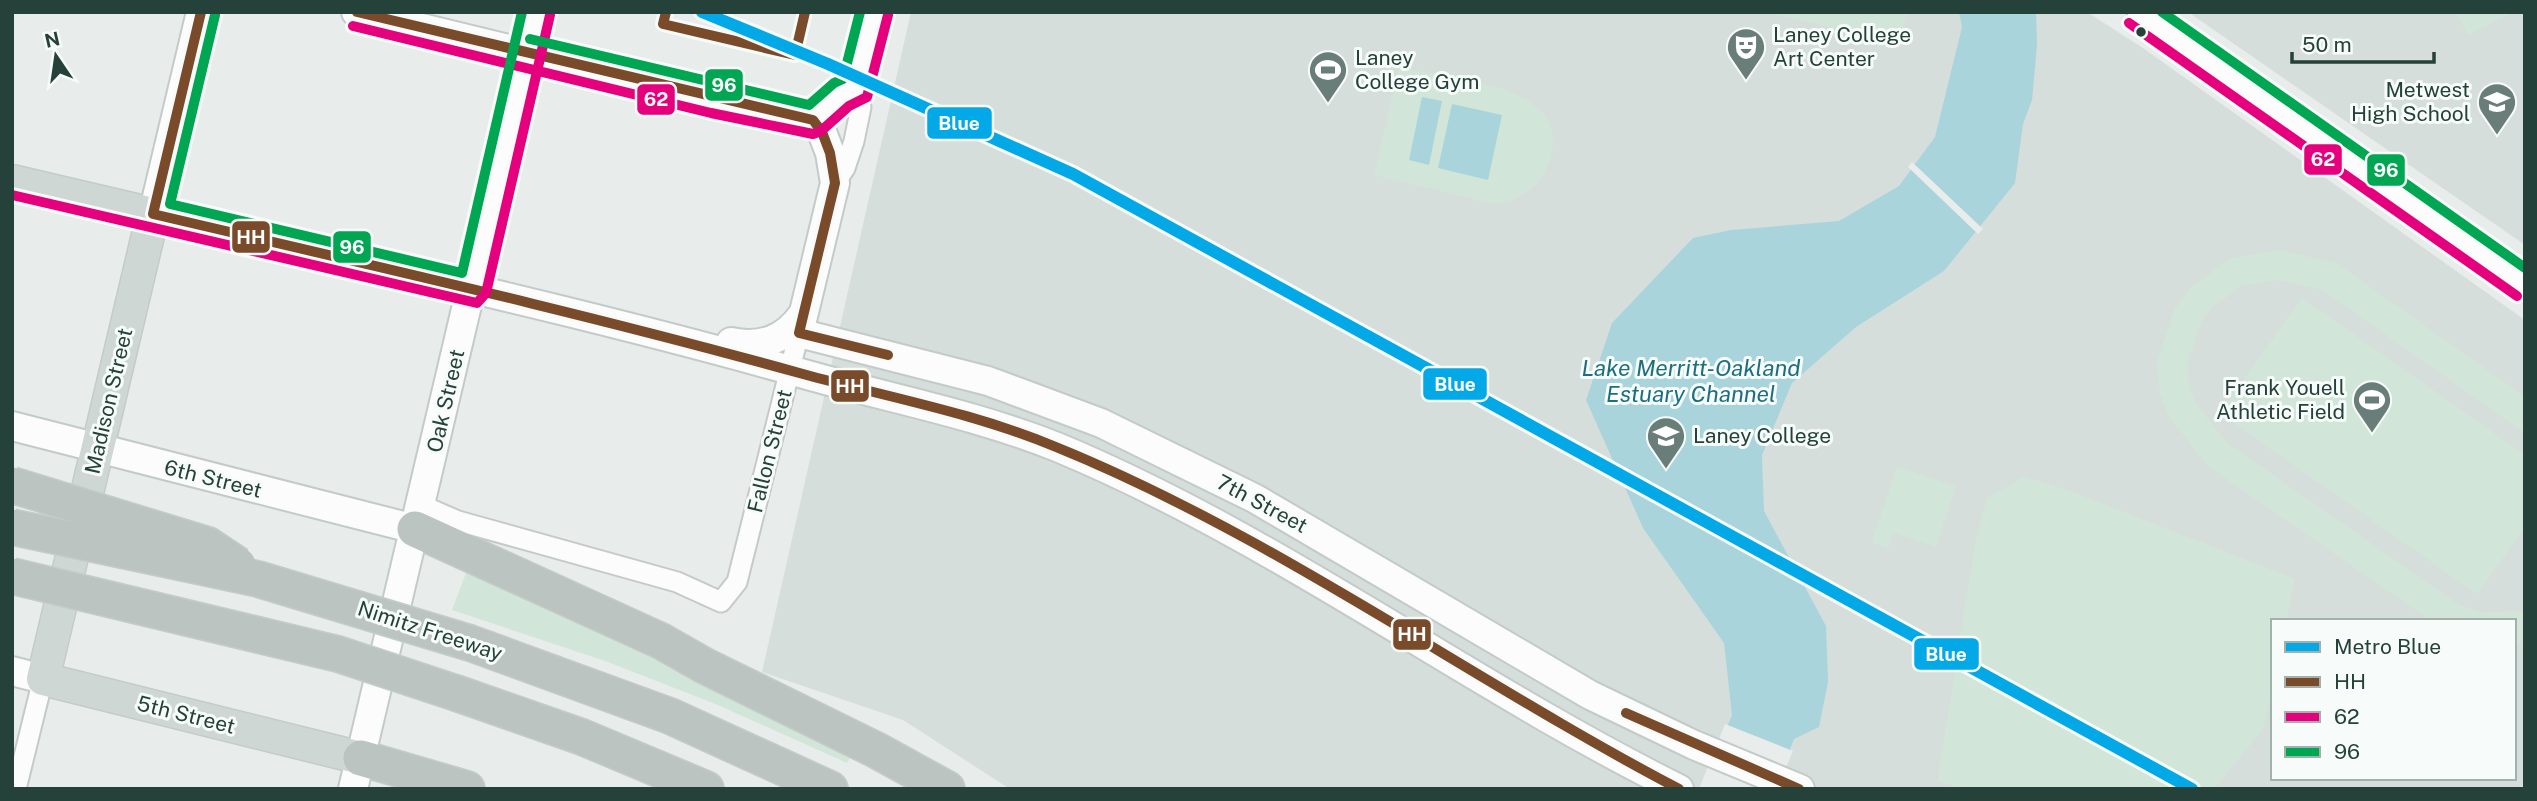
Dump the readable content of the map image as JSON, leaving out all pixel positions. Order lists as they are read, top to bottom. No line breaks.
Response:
{"streets":{"highway":["Nimitz Freeway"],"main road":["Madison Street","Oak Street","Fallon Street","6th Street","7th Street","5th Street"]},"crossings":[["Madison Street","6th Street"],["Madison Street","7th Street"],["Madison Street","5th Street"],["Oak Street","6th Street"],["Oak Street","7th Street"],["Oak Street","5th Street"],["Fallon Street","6th Street"],["Fallon Street","7th Street"]],"water":["Lake Merritt-Oakland Estuary Channel"],"places":{"theatre":["Laney College Art Center"],"sports":["Laney College Gym","Frank Youell Athletic Field"],"school or university":["Metwest High School","Laney College"]},"lines":["metro line Blue","transit line HH","transit line 96","transit line 62"],"legend":["Metro Blue","HH","62","96"],"scale_bar":"50 m","north":"top"}
